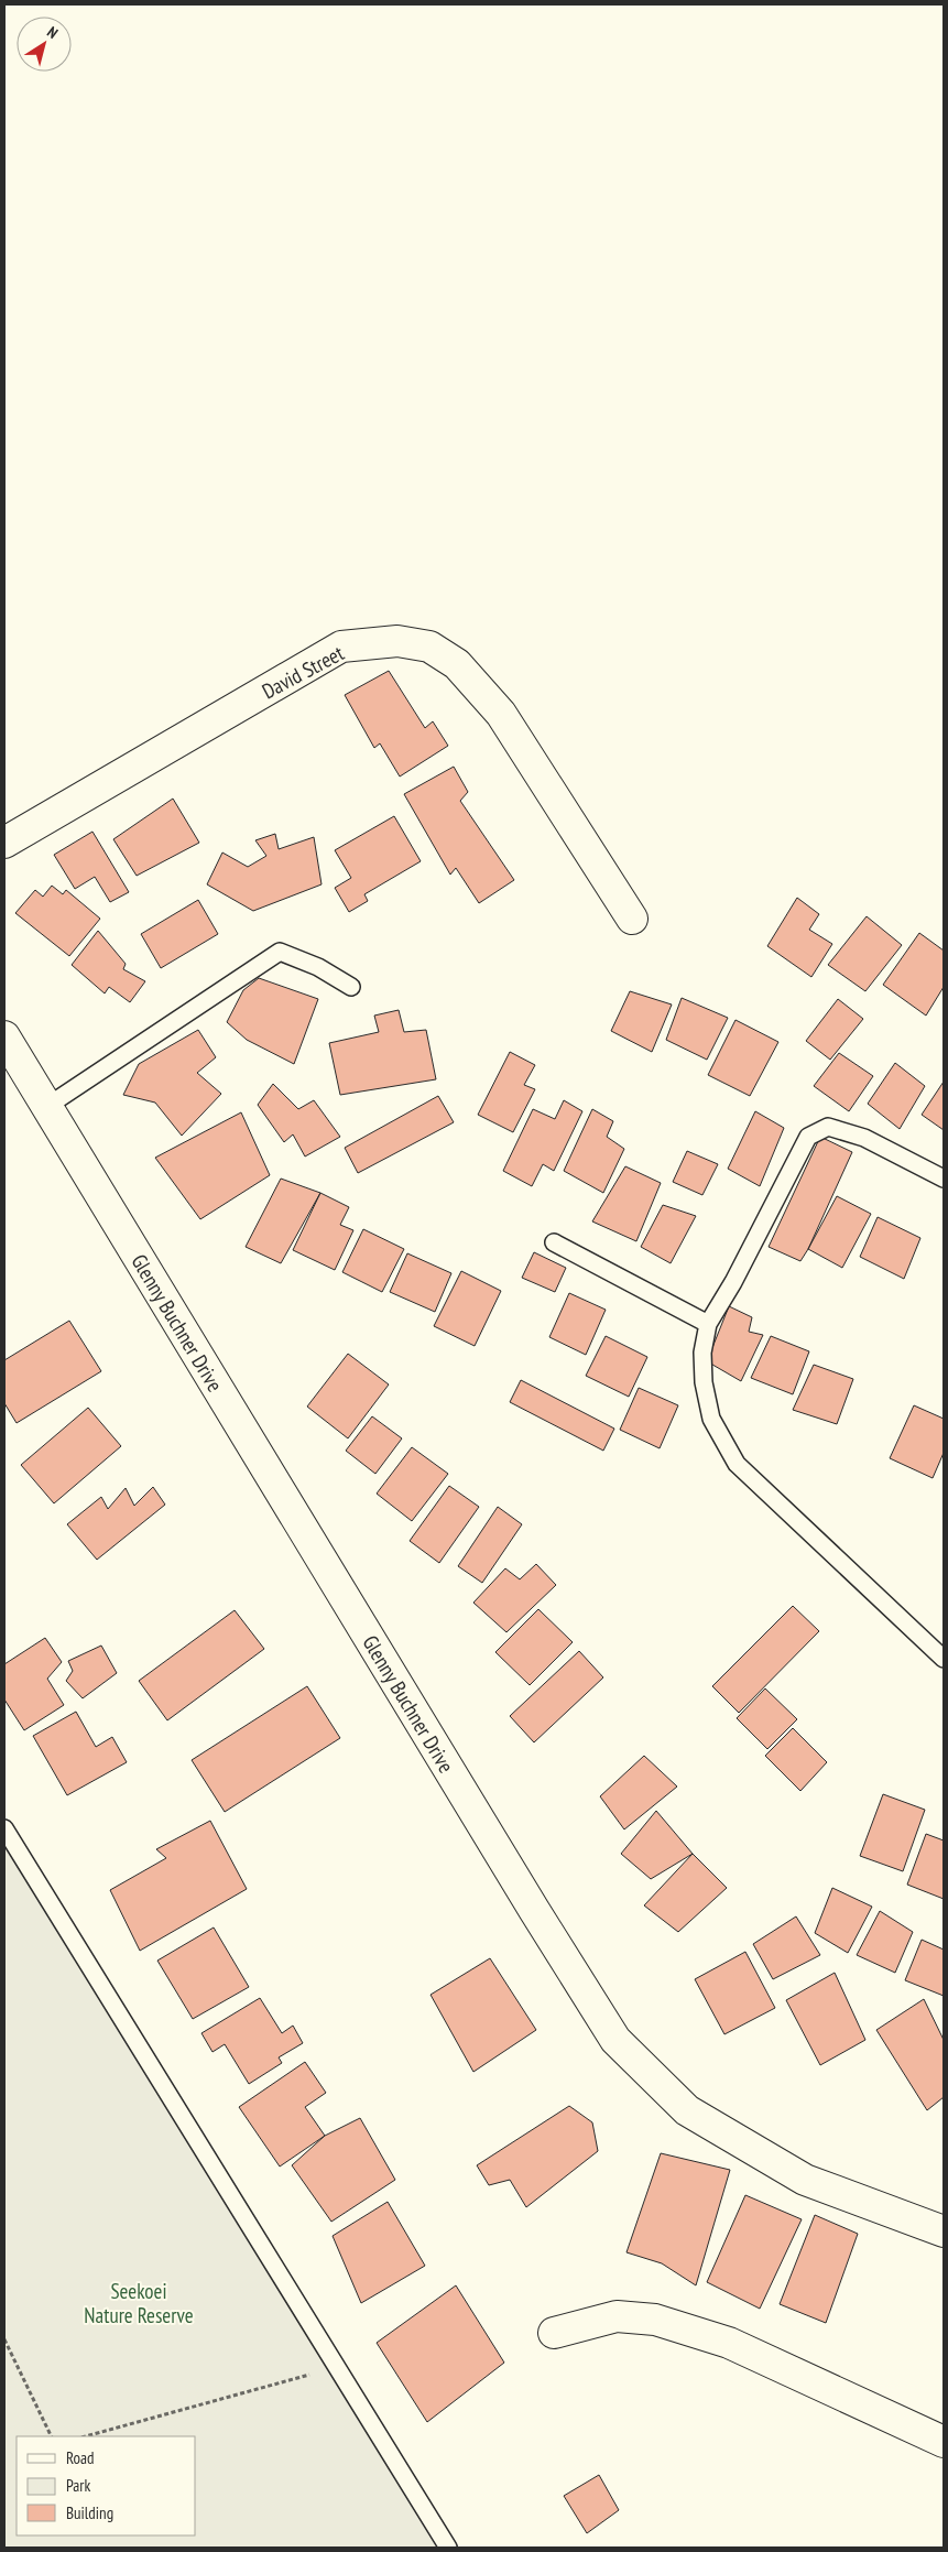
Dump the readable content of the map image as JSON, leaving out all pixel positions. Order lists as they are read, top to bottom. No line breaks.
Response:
{"streets":{"street":["David Street","Glenny Buchner Drive"]},"parks":["Seekoei Nature Reserve"],"legend":["Road","Park","Building"],"north":"top right"}
